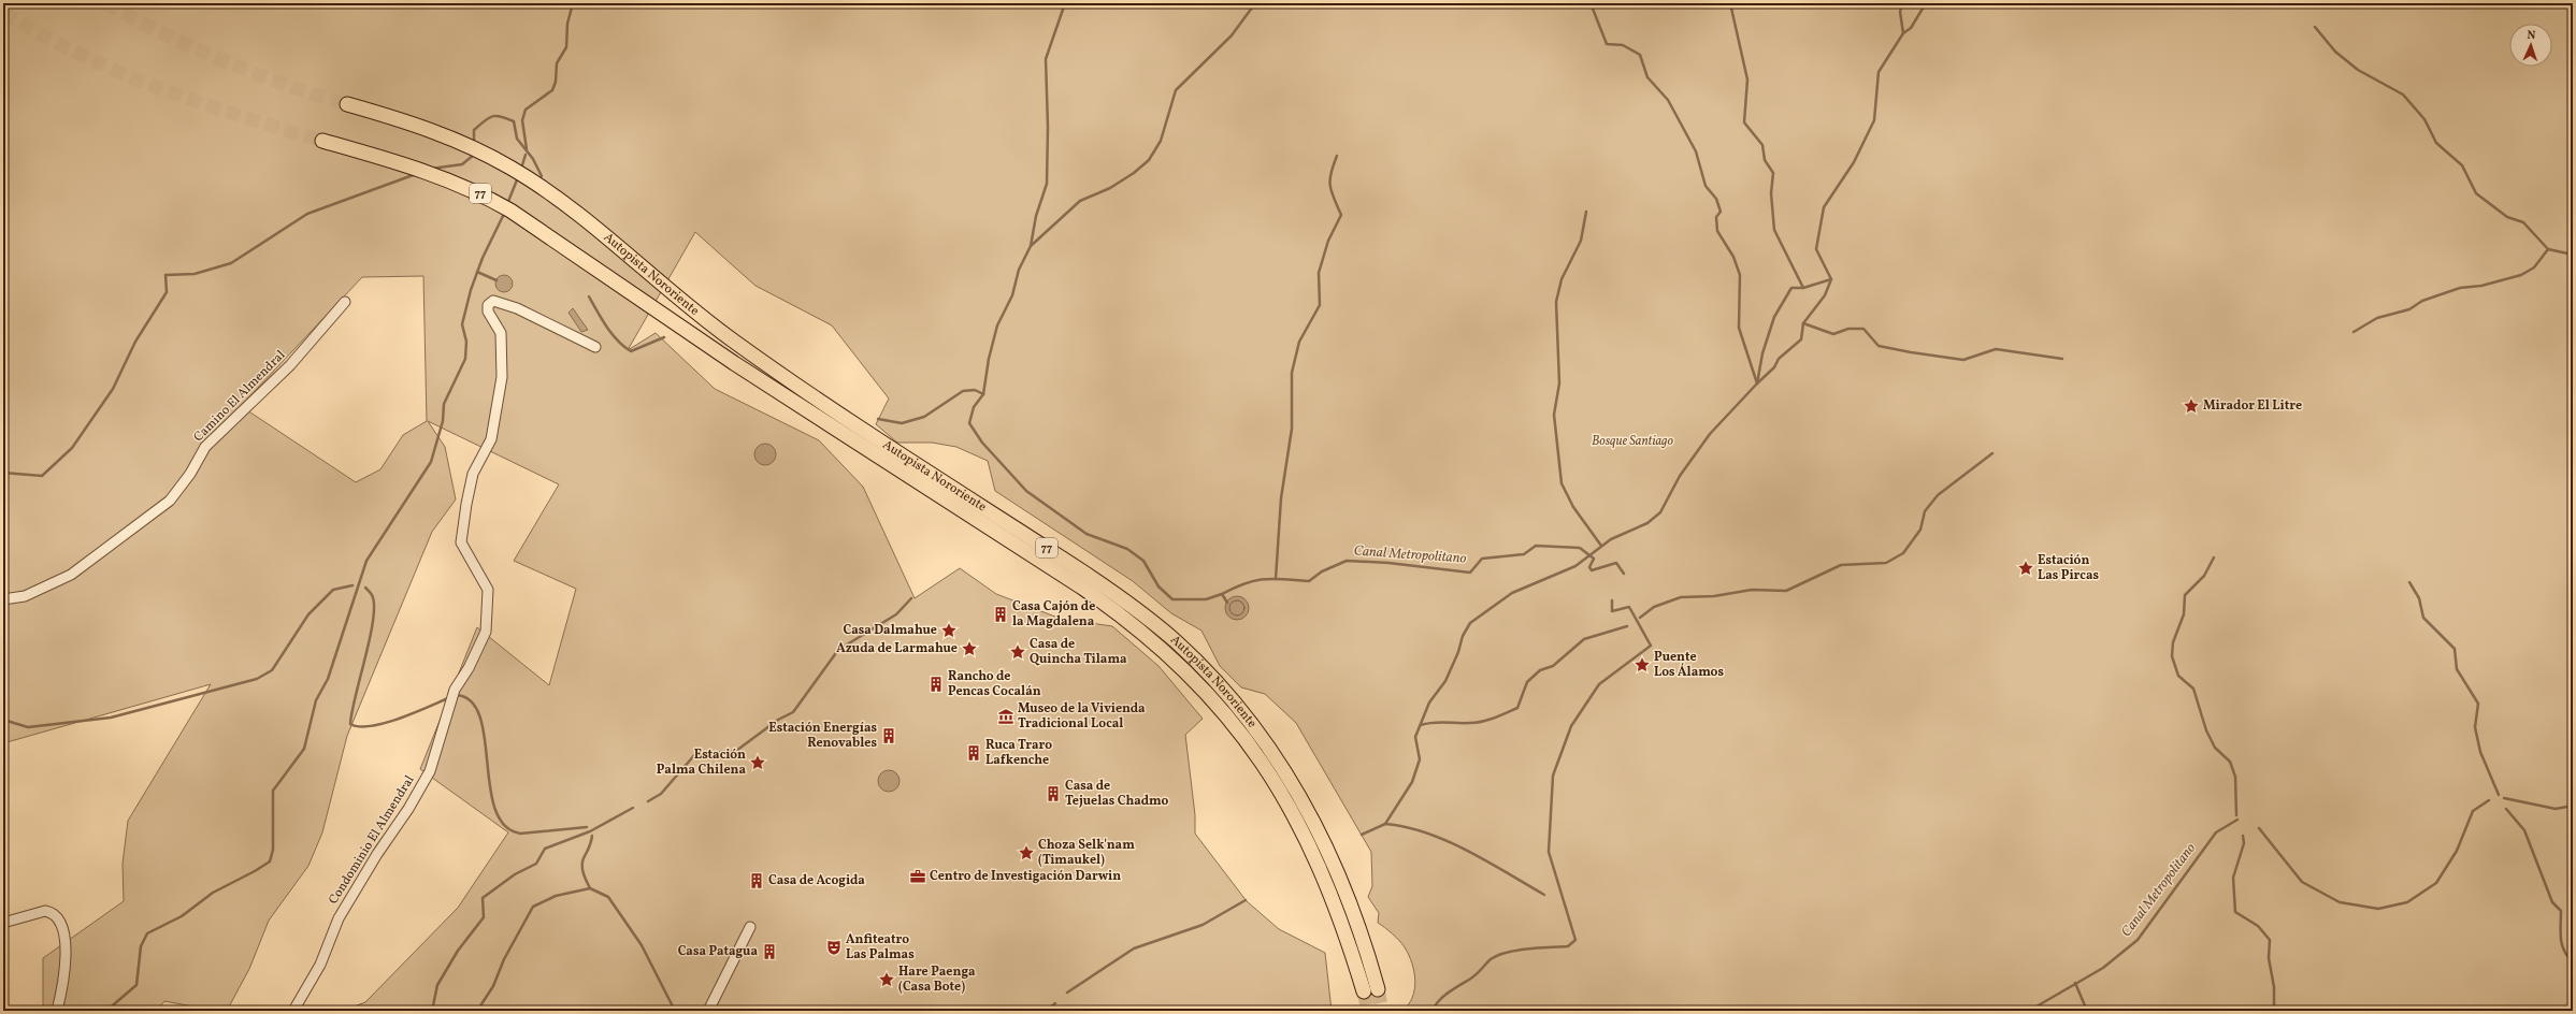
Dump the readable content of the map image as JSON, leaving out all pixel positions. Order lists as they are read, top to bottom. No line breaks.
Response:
{"streets":{"highway":["77","Autopista Nororiente"],"street":["Camino El Almendral","Condominio El Almendral"]},"water":["Canal Metropolitano"],"parks":["Bosque Santiago"],"places":{"place":["Mirador El Litre","Estación Las Pircas","Casa Dalmahue","Azuda de Larmahue","Casa de Quincha Tilama","Puente Los Álamos","Estación Palma Chilena","Choza Selk'nam (Timaukel)","Hare Paenga (Casa Bote)"],"building":["Casa Cajón de la Magdalena","Rancho de Pencas Cocalán","Estación Energías Renovables","Ruca Traro Lafkenche","Casa de Tejuelas Chadmo","Casa de Acogida","Casa Patagua"],"museum":["Museo de la Vivienda Tradicional Local"],"office":["Centro de Investigación Darwin"],"theatre":["Anfiteatro Las Palmas"]},"north":"top"}
